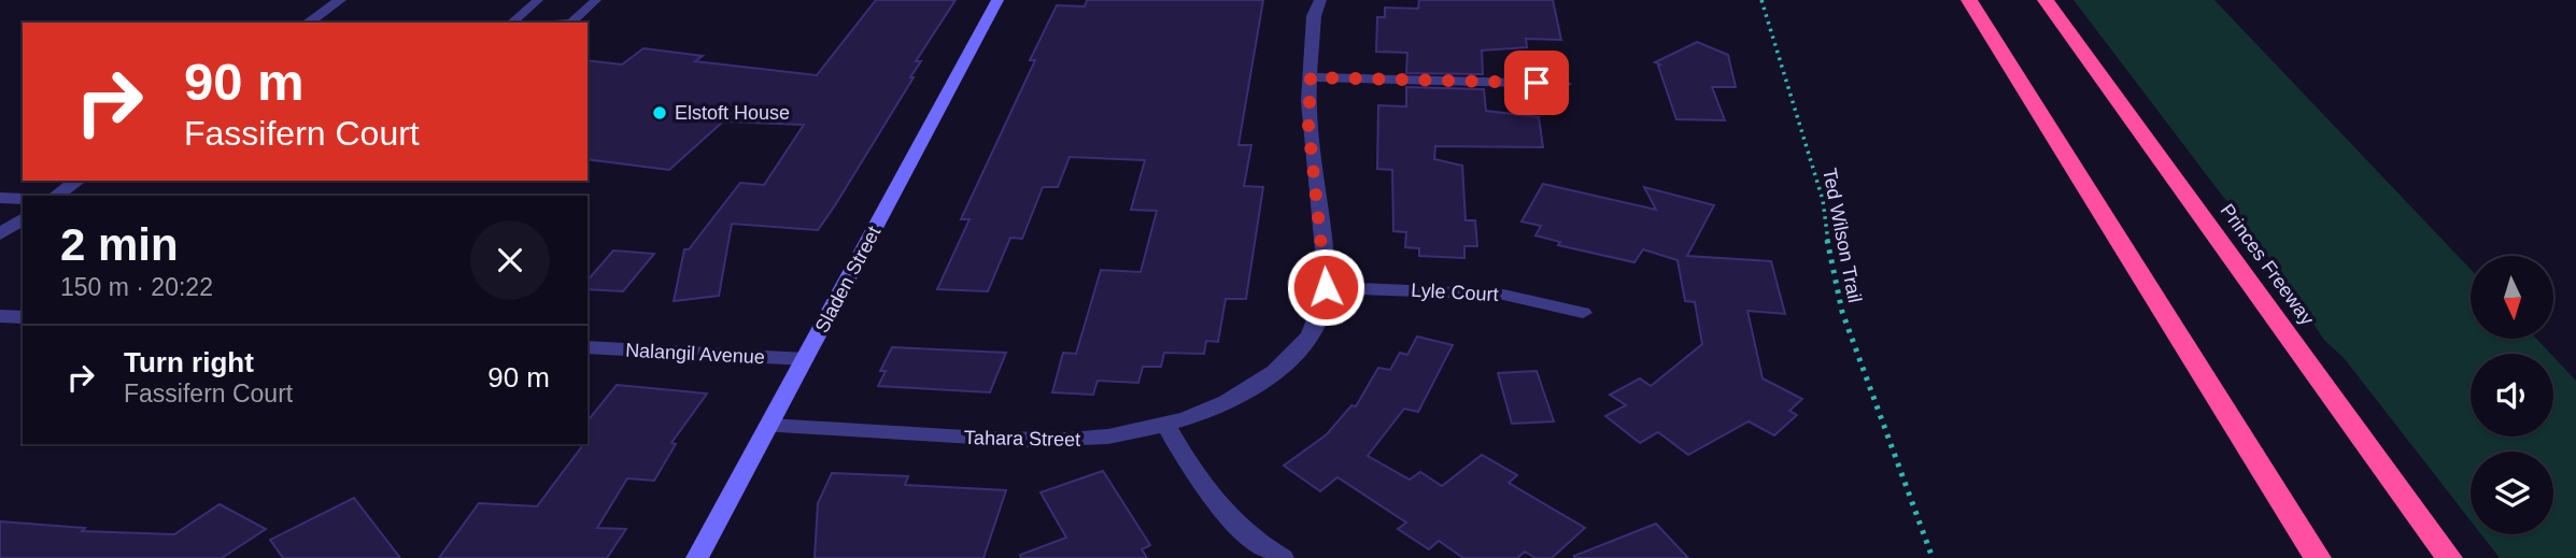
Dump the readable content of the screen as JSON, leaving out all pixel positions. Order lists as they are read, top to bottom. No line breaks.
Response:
{"streets":{"highway":["Princes Freeway"],"street":["Sladen Street","Lyle Court","Nalangil Avenue","Tahara Street"],"path":["Ted Wilson Trail"]},"crossings":[["Sladen Street","Nalangil Avenue"],["Sladen Street","Tahara Street"],["Lyle Court","Tahara Street"]],"places":["Elstoft House"],"north":"bottom","page":{"turn":["90 m","Fassifern Court"],"heading":["2 min","150 m · 20:22"],"list":[{"name":"Turn right","note":"Fassifern Court","value":"90 m"}]}}
